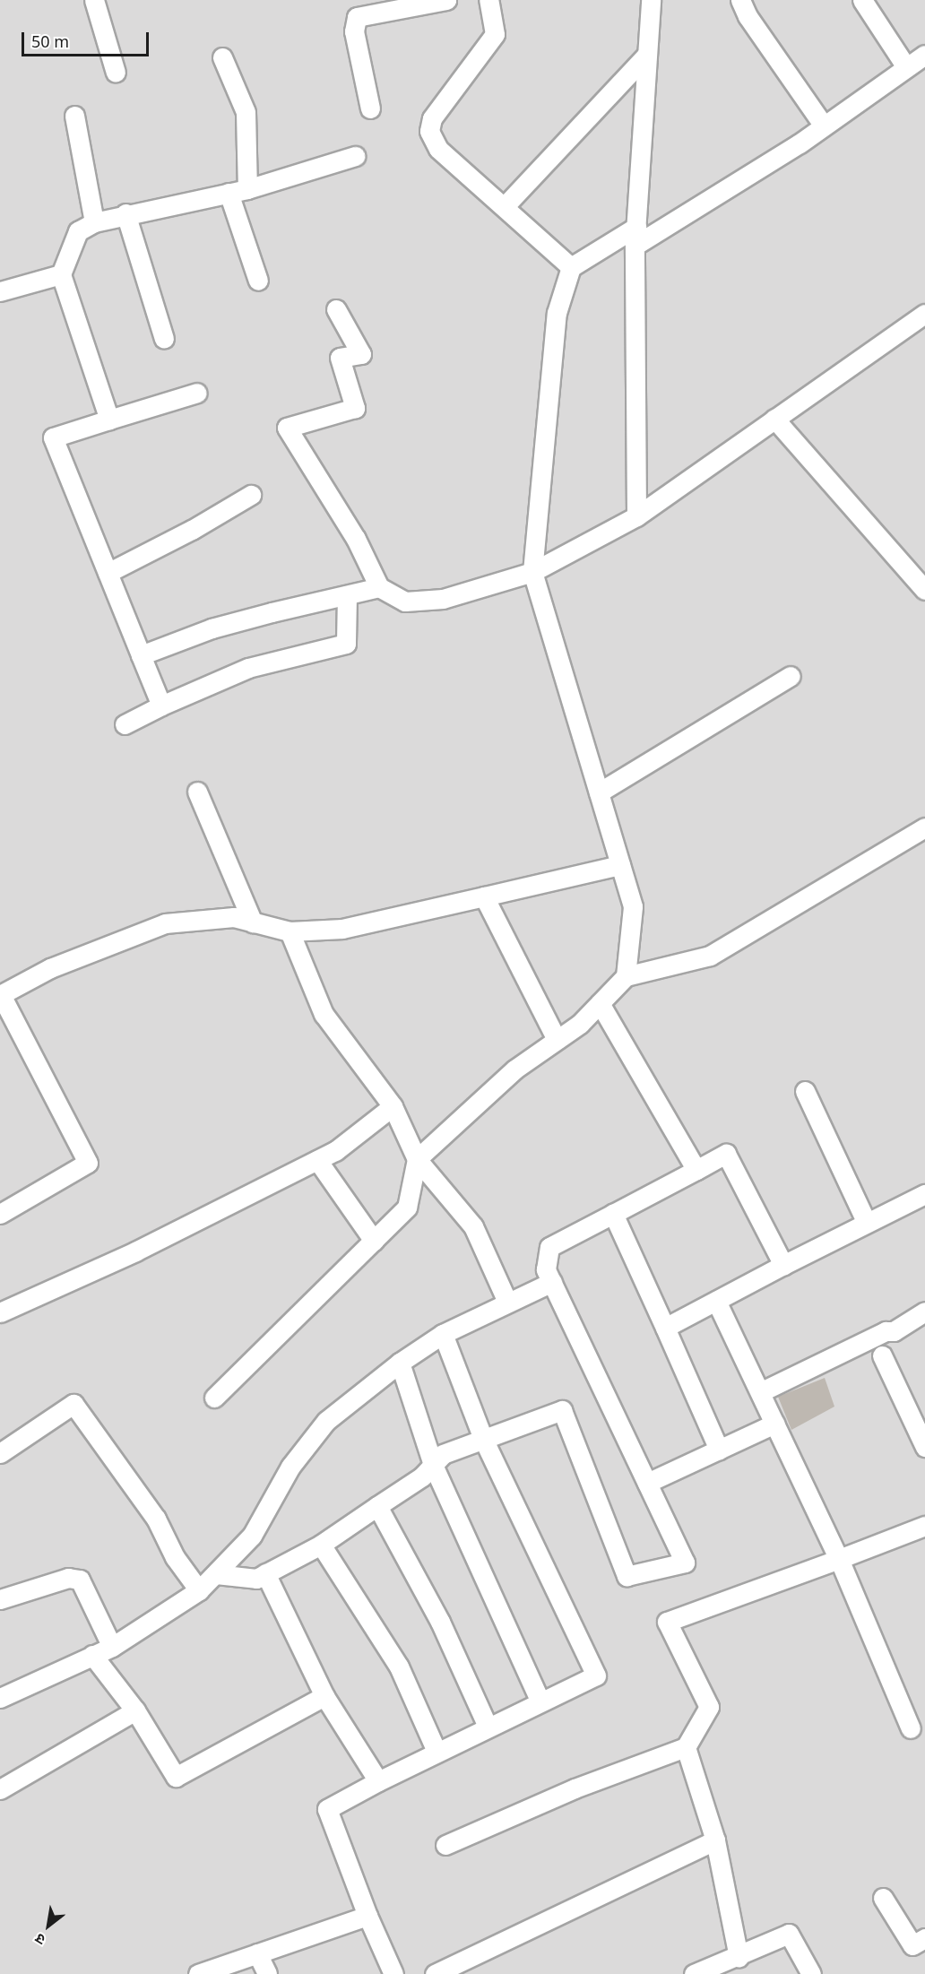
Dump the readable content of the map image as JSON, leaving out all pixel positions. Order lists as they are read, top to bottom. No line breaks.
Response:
{"scale_bar":"50 m","north":"bottom left"}
